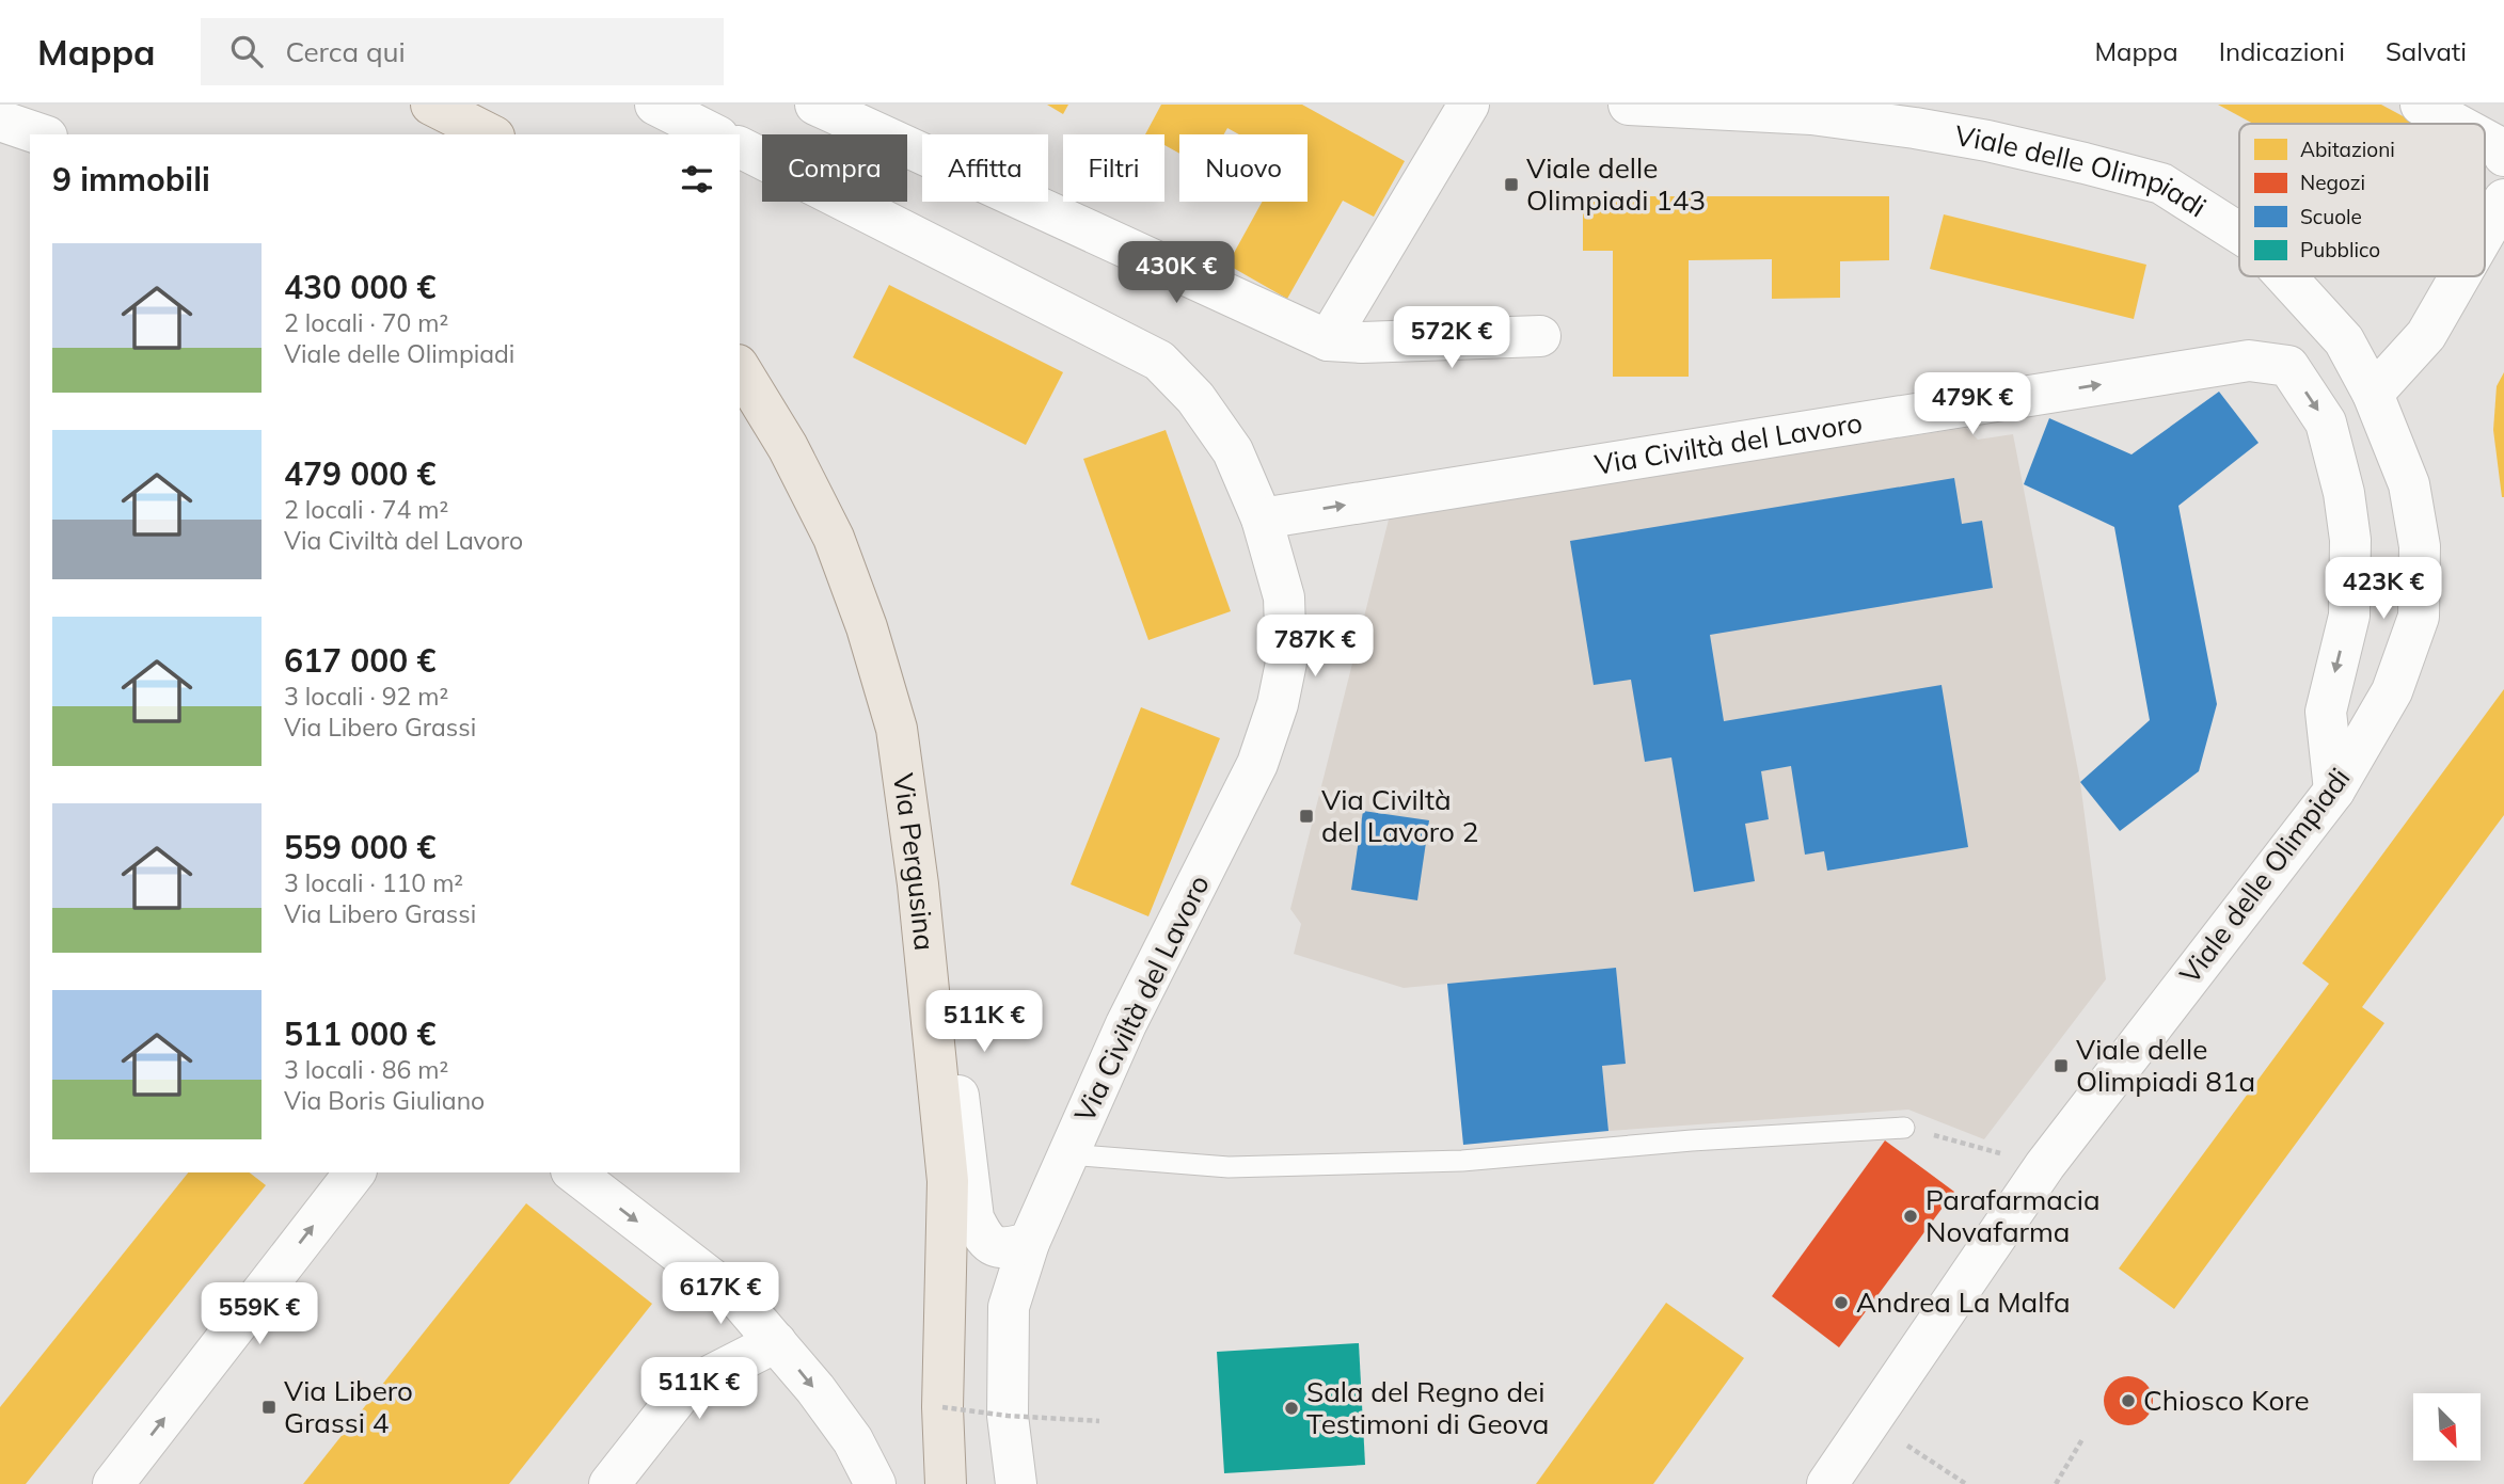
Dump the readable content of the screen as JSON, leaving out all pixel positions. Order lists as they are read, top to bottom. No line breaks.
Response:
{"streets":{"main road":["Via Pergusina"],"street":["Viale delle Olimpiadi","Via Civiltà del Lavoro"]},"crossings":[["Viale delle Olimpiadi","Via Civiltà del Lavoro"]],"places":{"transit":["Viale delle Olimpiadi 143","Via Civiltà del Lavoro 2","Viale delle Olimpiadi 81a","Via Libero Grassi 4"],"other":["Parafarmacia Novafarma","Andrea La Malfa","Chiosco Kore","Sala del Regno dei Testimoni di Geova"]},"legend":["Abitazioni","Negozi","Scuole","Pubblico"],"north":"bottom right","page":{"header":"Mappa","search":"Cerca qui","nav":["Mappa","Indicazioni","Salvati"],"chip":["Compra","Affitta","Filtri","Nuovo"],"heading":"9 immobili","list":[{"name":"430 000 €","note":"2 locali · 70 m² · Viale delle Olimpiadi"},{"name":"479 000 €","note":"2 locali · 74 m² · Via Civiltà del Lavoro"},{"name":"617 000 €","note":"3 locali · 92 m² · Via Libero Grassi"},{"name":"559 000 €","note":"3 locali · 110 m² · Via Libero Grassi"},{"name":"511 000 €","note":"3 locali · 86 m² · Via Boris Giuliano"}],"price":["430K €","572K €","479K €","423K €","787K €","511K €","617K €","559K €","511K €"]}}
